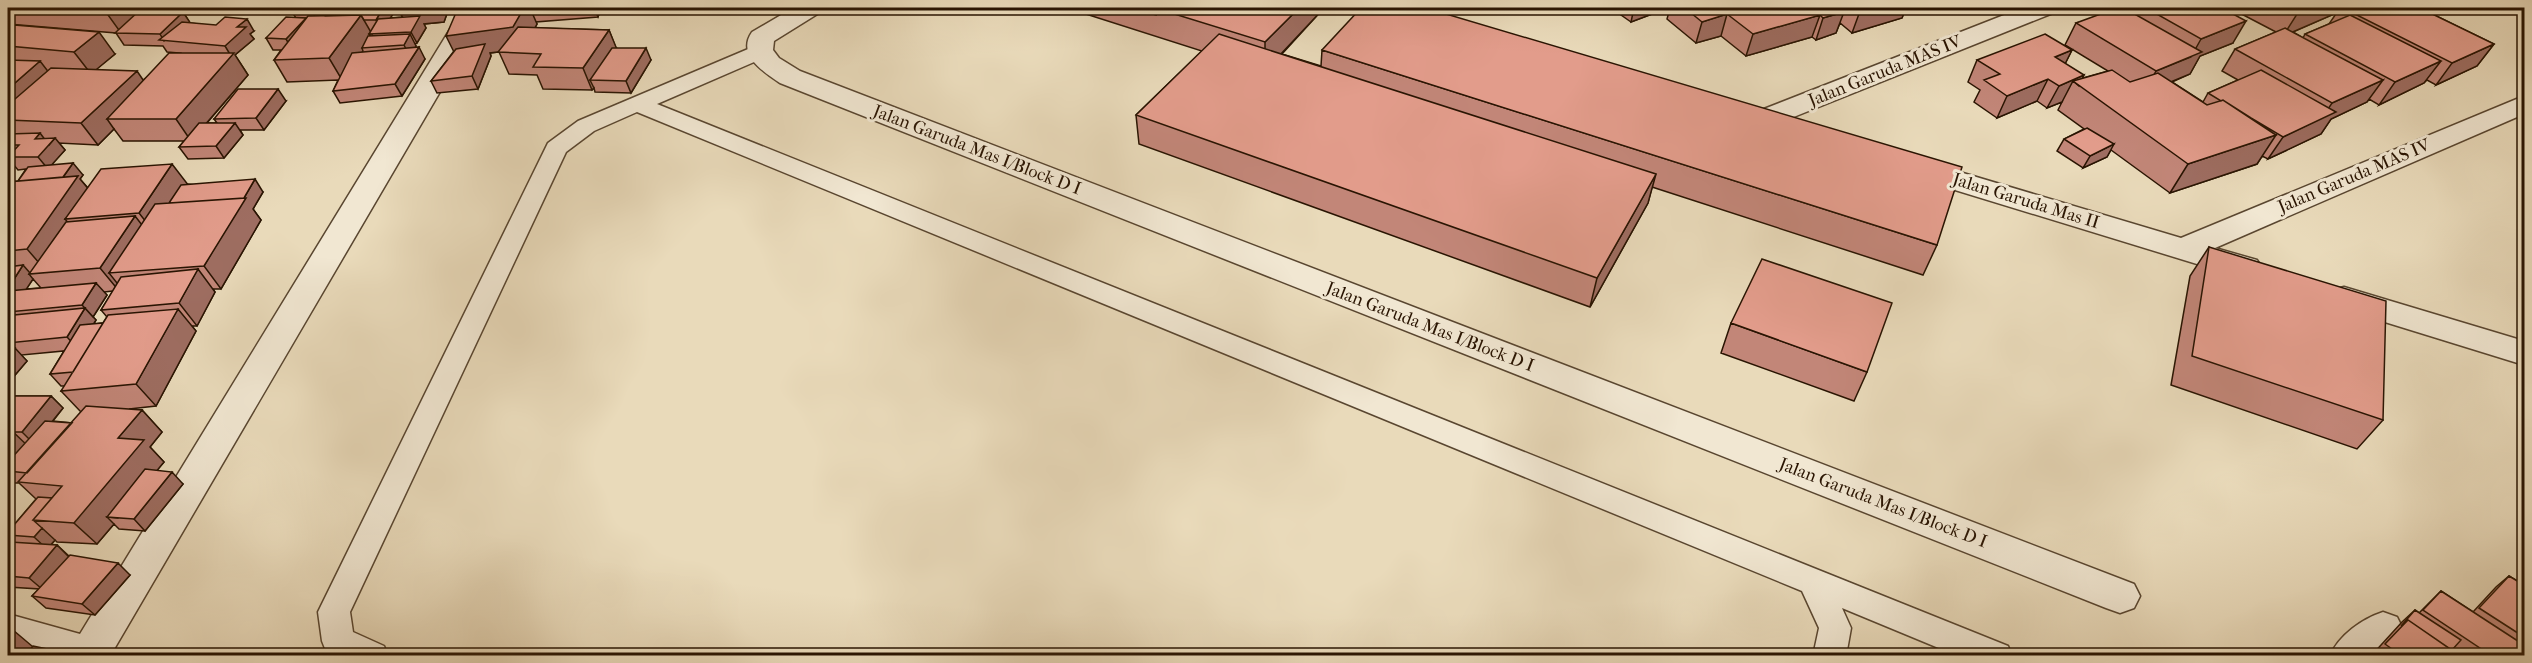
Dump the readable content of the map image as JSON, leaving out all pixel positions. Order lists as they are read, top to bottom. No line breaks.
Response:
{"streets":{"street":["Jalan Garuda MAS IV","Jalan Garuda Mas I/Block D I","Jalan Garuda Mas II"]},"crossings":[["Jalan Garuda MAS IV","Jalan Garuda Mas II"]]}
